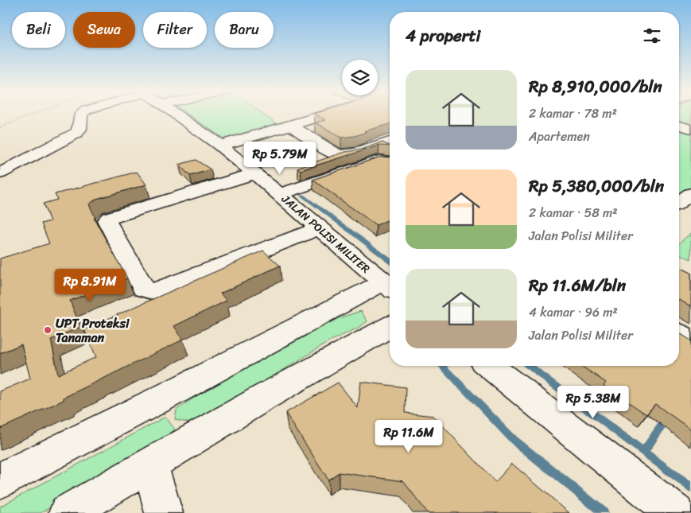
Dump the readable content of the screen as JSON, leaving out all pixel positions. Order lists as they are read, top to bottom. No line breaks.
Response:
{"streets":{"street":["JALAN POLISI MILITER"]},"places":["UPT Proteksi Tanaman"],"page":{"chip":["Beli","Sewa","Filter","Baru"],"heading":"4 properti","list":[{"name":"Rp 8,910,000/bln","note":"2 kamar · 78 m² · Apartemen"},{"name":"Rp 5,380,000/bln","note":"2 kamar · 58 m² · Jalan Polisi Militer"},{"name":"Rp 11.6M/bln","note":"4 kamar · 96 m² · Jalan Polisi Militer"}],"price":["Rp 5.79M","Rp 8.91M","Rp 5.38M","Rp 11.6M"]}}
